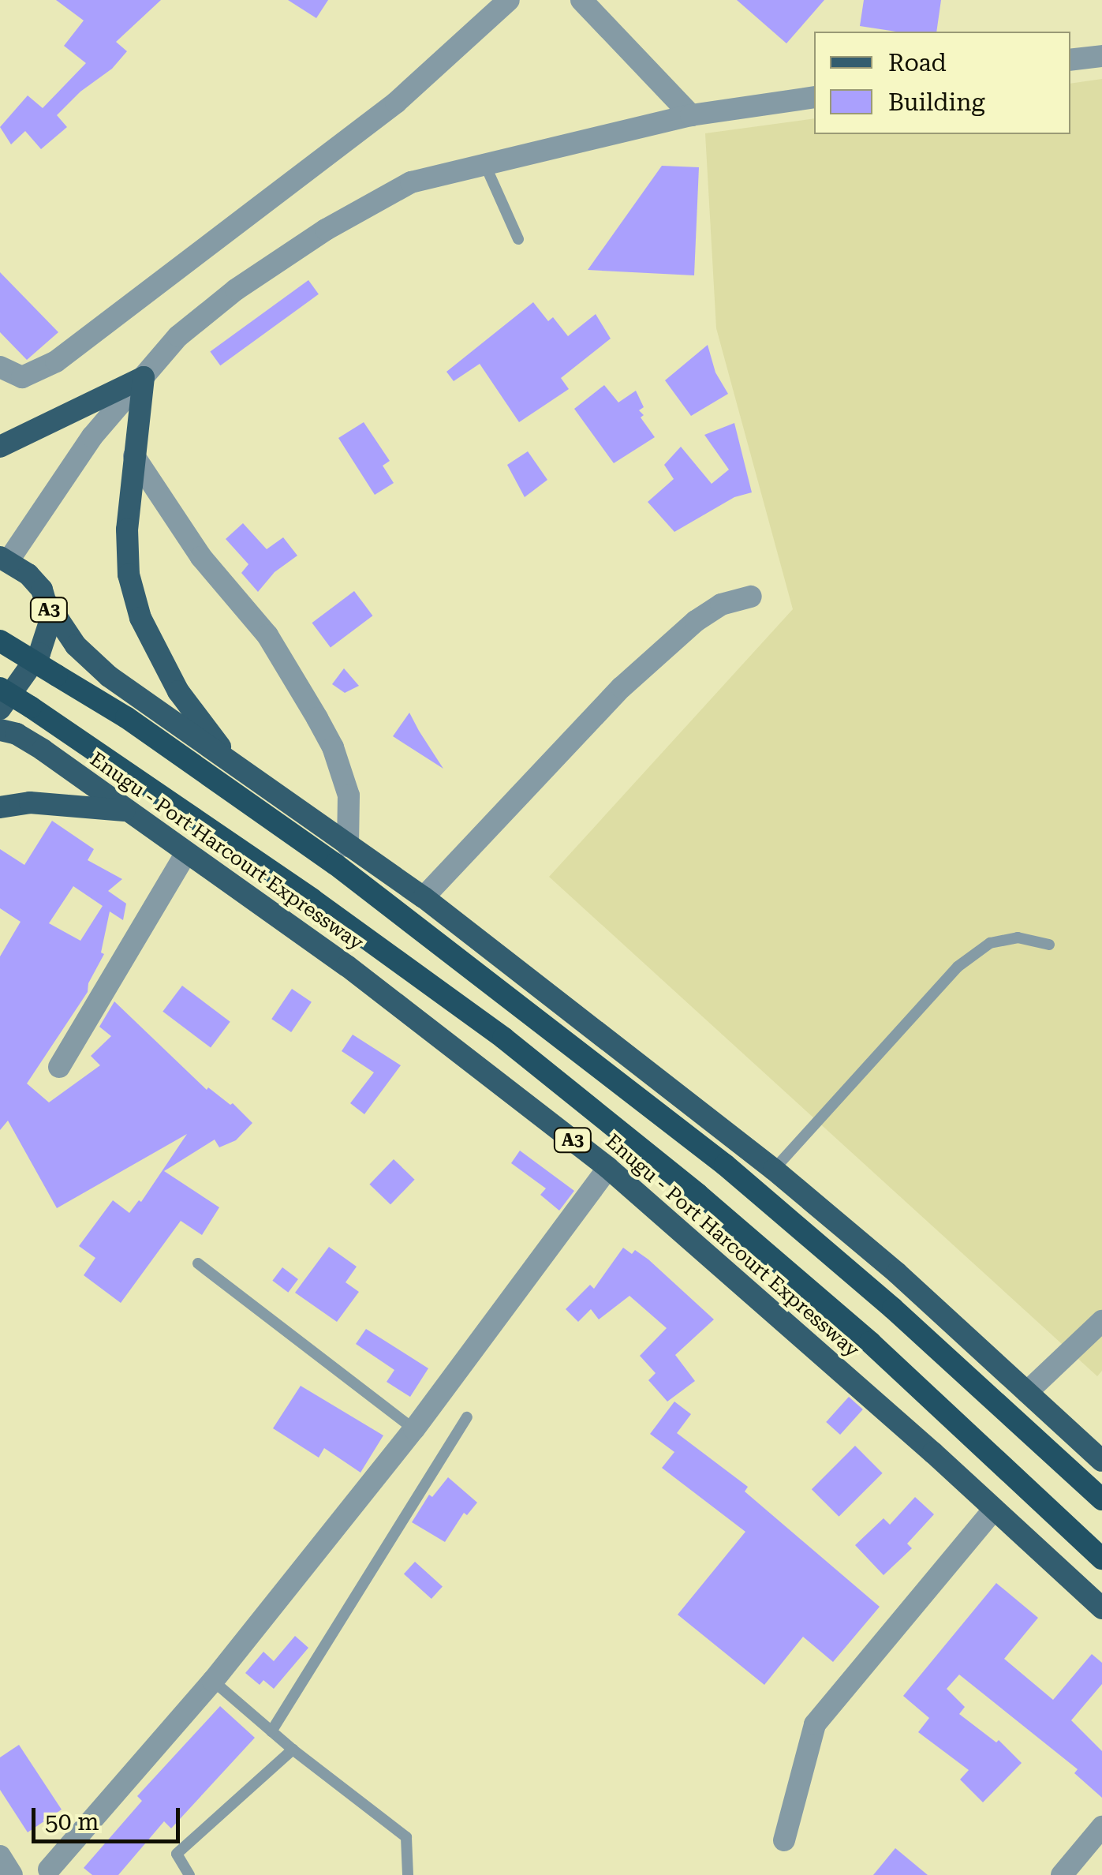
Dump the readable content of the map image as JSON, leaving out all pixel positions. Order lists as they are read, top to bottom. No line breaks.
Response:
{"streets":{"highway":["A3","Enugu - Port Harcourt Expressway"]},"legend":["Road","Building"],"scale_bar":"50 m"}
